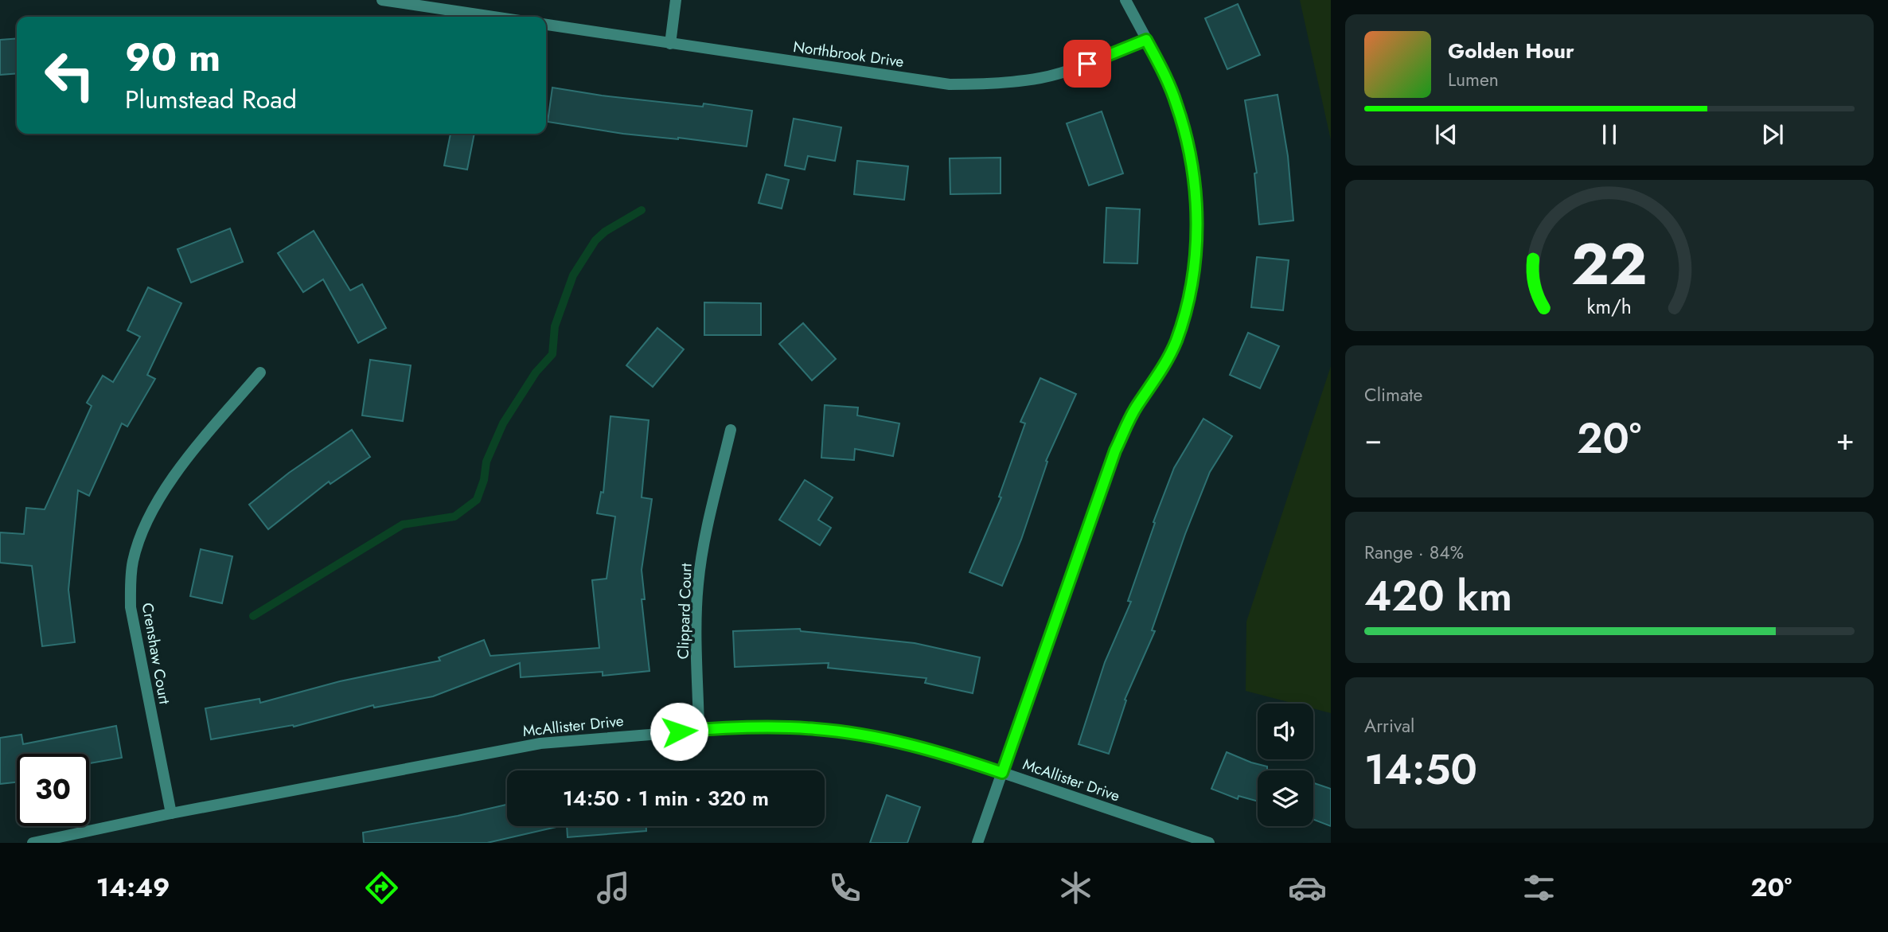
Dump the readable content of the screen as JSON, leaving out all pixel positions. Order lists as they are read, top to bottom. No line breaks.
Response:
{"streets":{"street":["Northbrook Drive","Clippard Court","Crenshaw Court","McAllister Drive"]},"crossings":[["Clippard Court","McAllister Drive"],["Crenshaw Court","McAllister Drive"]],"page":{"turn":["90 m","Plumstead Road"],"song":["Golden Hour","Lumen"],"tile":["Climate",["Range · 84%","420 km"],["Arrival","14:50"]],"heat":["−","20°","+"],"limit":"30","trip":"14:50 · 1 min · 320 m","tabs":["14:49","20°"],"gauge":["22","km/h"]}}
